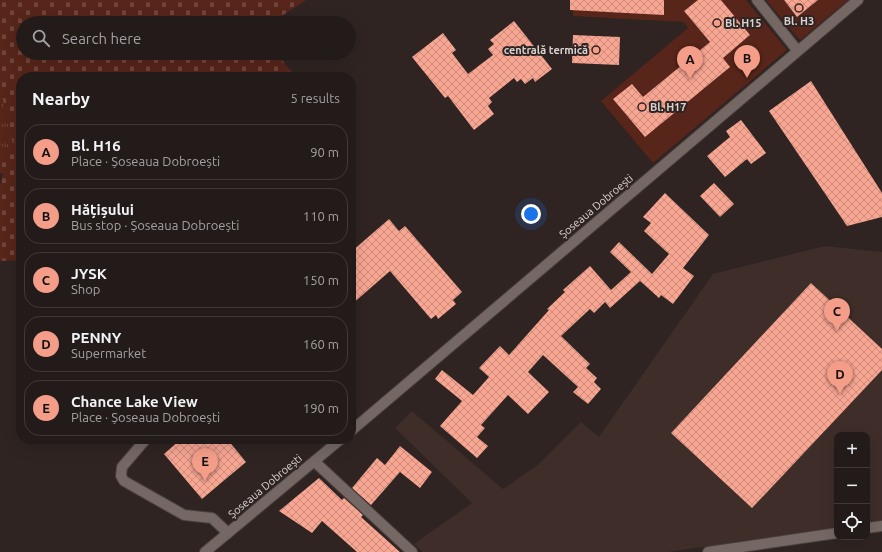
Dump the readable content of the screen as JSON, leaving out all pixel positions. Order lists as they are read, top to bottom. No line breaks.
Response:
{"streets":{"street":["Șoseaua Dobroești"]},"places":["Bl. H3","Bl. H15","centrală termică","Bl. H17"],"page":{"search":"Search here","pins":["B","A","C","D","E"],"heading":["Nearby","5 results"],"list":[{"mark":"A","name":"Bl. H16","note":"Place · Șoseaua Dobroești","value":"90 m"},{"mark":"B","name":"Hățișului","note":"Bus stop · Șoseaua Dobroești","value":"110 m"},{"mark":"C","name":"JYSK","note":"Shop","value":"150 m"},{"mark":"D","name":"PENNY","note":"Supermarket","value":"160 m"},{"mark":"E","name":"Chance Lake View","note":"Place · Șoseaua Dobroești","value":"190 m"}],"map_buttons":["+","−"]}}
